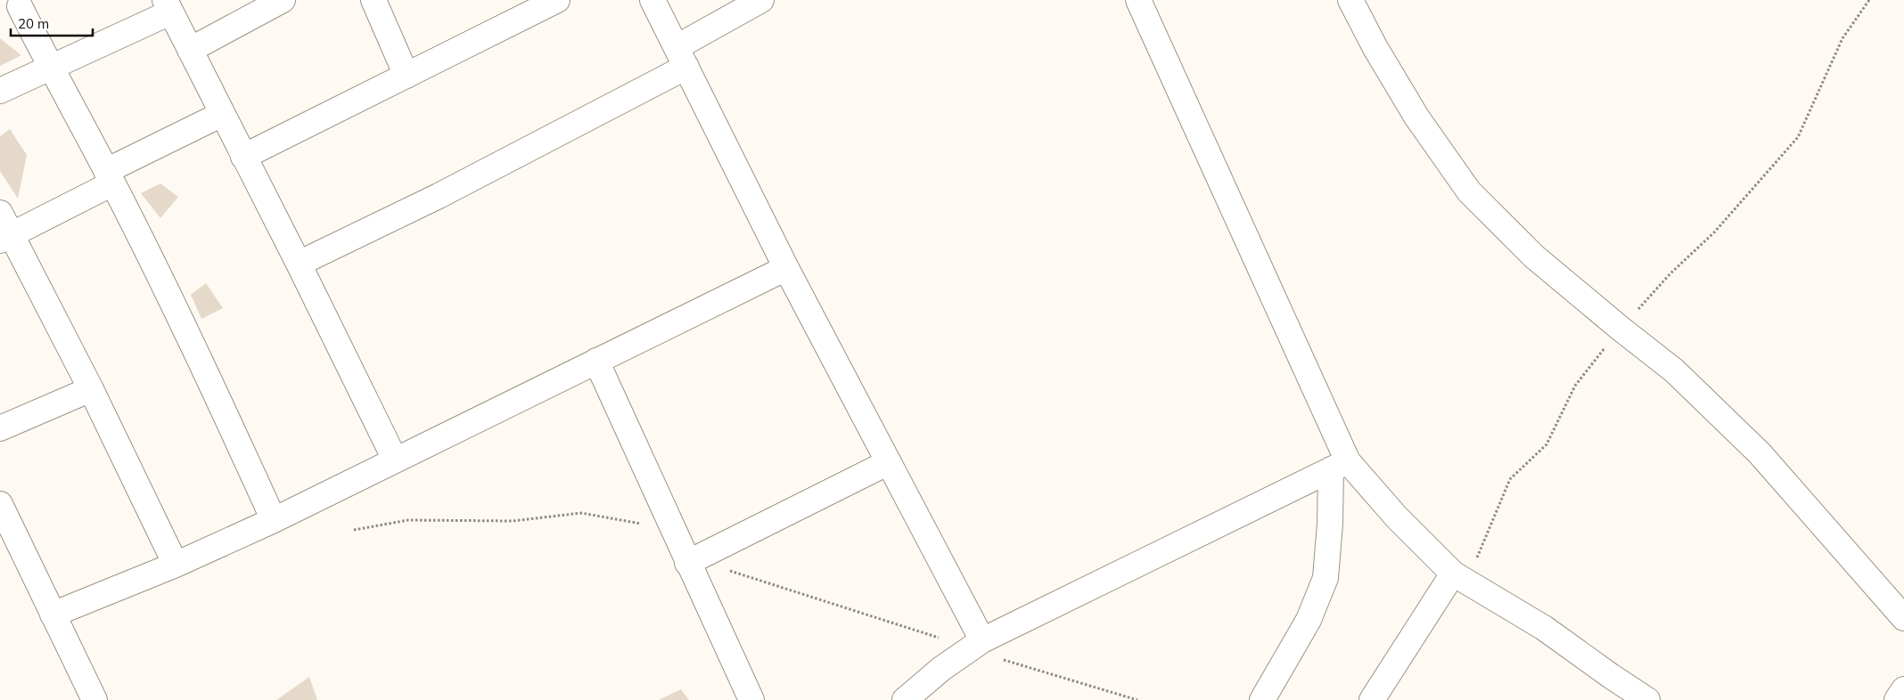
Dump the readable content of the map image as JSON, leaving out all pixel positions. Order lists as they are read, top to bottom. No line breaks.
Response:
{"scale_bar":"20 m"}
